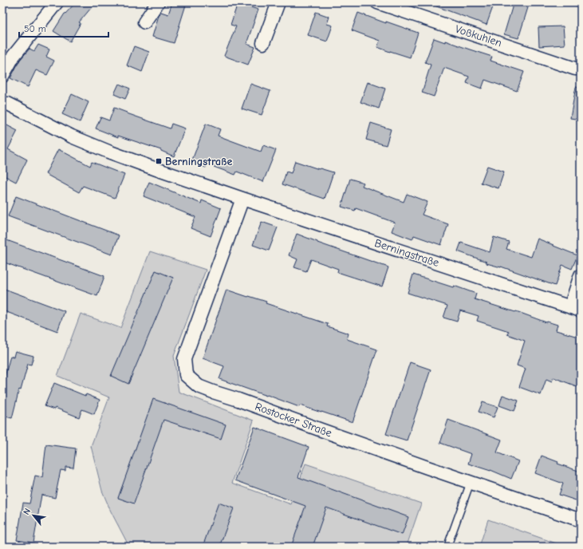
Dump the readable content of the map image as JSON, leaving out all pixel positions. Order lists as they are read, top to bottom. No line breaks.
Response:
{"streets":{"street":["Voßkuhlen","Berningstraße","Rostocker Straße"]},"crossings":[["Berningstraße","Rostocker Straße"]],"places":{"transit":["Berningstraße"]},"scale_bar":"50 m","north":"top left"}
